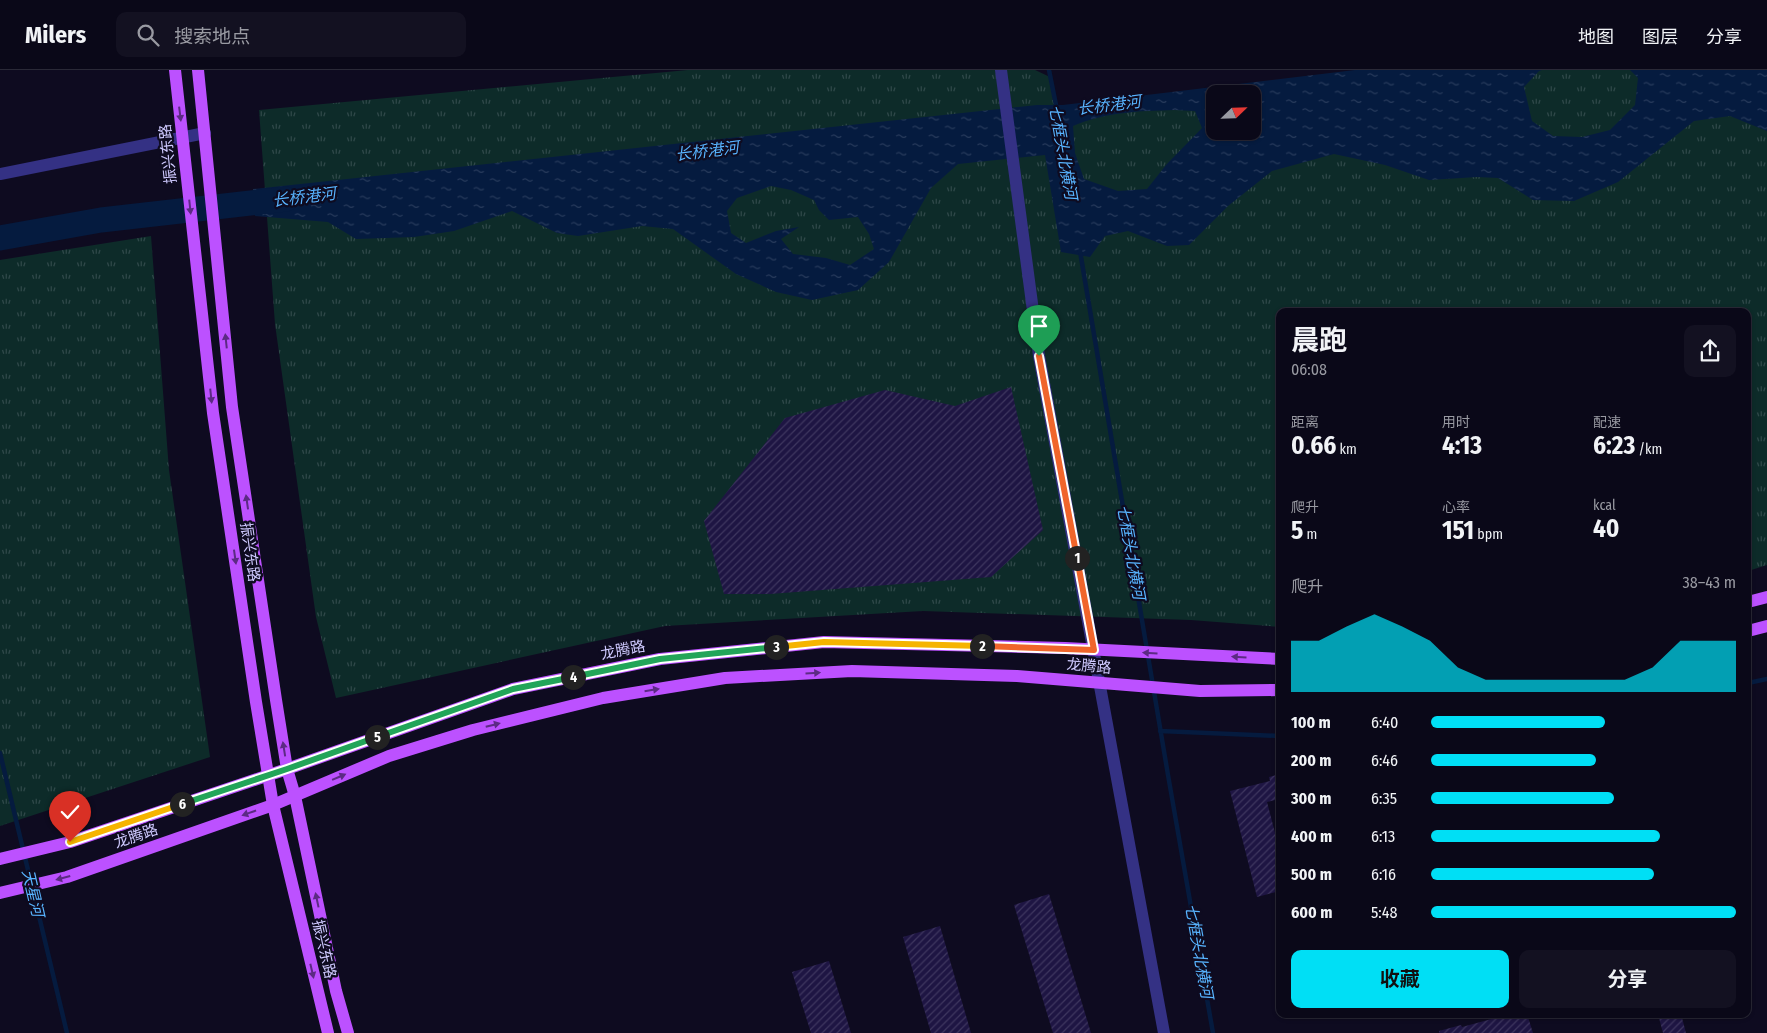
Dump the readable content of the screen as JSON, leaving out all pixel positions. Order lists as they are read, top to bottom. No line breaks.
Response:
{"streets":{"main road":["振兴东路","龙腾路"]},"crossings":[["振兴东路","龙腾路"]],"water":["长桥港河","七框头北横河","天星河"],"north":"top right","page":{"header":"Milers","search":"搜索地点","nav":["地图","图层","分享"],"heading":["晨跑","06:08"],"stats":[["距离","0.66 km"],["用时","4:13"],["配速","6:23 /km"],["爬升","5 m"],["心率","151 bpm"],["kcal","40"]],"pins":["1","2","3","4","5","6"],"chart":["爬升","38–43 m"],"list":[{"name":"100 m","note":"6:40"},{"name":"200 m","note":"6:46"},{"name":"300 m","note":"6:35"},{"name":"400 m","note":"6:13"},{"name":"500 m","note":"6:16"},{"name":"600 m","note":"5:48"}],"buttons":["收藏","分享"]}}
